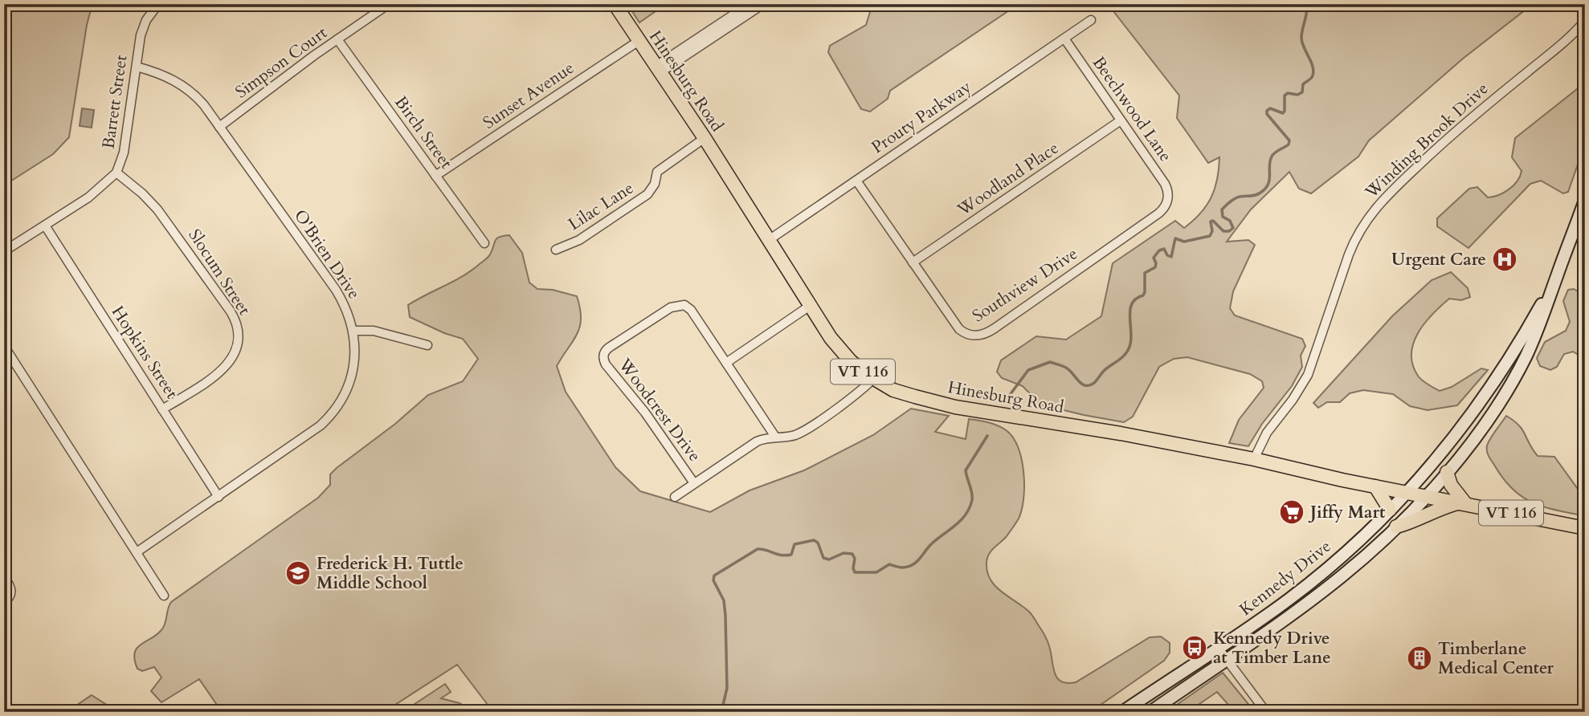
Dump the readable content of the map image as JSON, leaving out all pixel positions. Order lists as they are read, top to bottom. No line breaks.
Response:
{"streets":{"main road":["Hinesburg Road","VT 116","Kennedy Drive"],"street":["Simpson Court","Sunset Avenue","Barrett Street","Beechwood Lane","Prouty Parkway","Birch Street","Winding Brook Drive","Woodland Place","Lilac Lane","O'Brien Drive","Slocum Street","Southview Drive","Hopkins Street","Woodcrest Drive"]},"crossings":[["Simpson Court","Birch Street"],["Simpson Court","O'Brien Drive"],["Hinesburg Road","Sunset Avenue"],["Hinesburg Road","Prouty Parkway"],["Hinesburg Road","Winding Brook Drive"],["Hinesburg Road","Lilac Lane"],["Hinesburg Road","Kennedy Drive"],["Sunset Avenue","Birch Street"],["Barrett Street","O'Brien Drive"],["Barrett Street","Slocum Street"],["Barrett Street","Hopkins Street"],["Beechwood Lane","Prouty Parkway"],["Beechwood Lane","Woodland Place"],["Beechwood Lane","Southview Drive"],["Prouty Parkway","Southview Drive"],["Woodland Place","Southview Drive"],["O'Brien Drive","Hopkins Street"],["Slocum Street","Hopkins Street"]],"places":{"hospital":["Urgent Care"],"supermarket":["Jiffy Mart"],"school or university":["Frederick H. Tuttle Middle School"],"bus stop":["Kennedy Drive at Timber Lane"],"building":["Timberlane Medical Center"]}}
